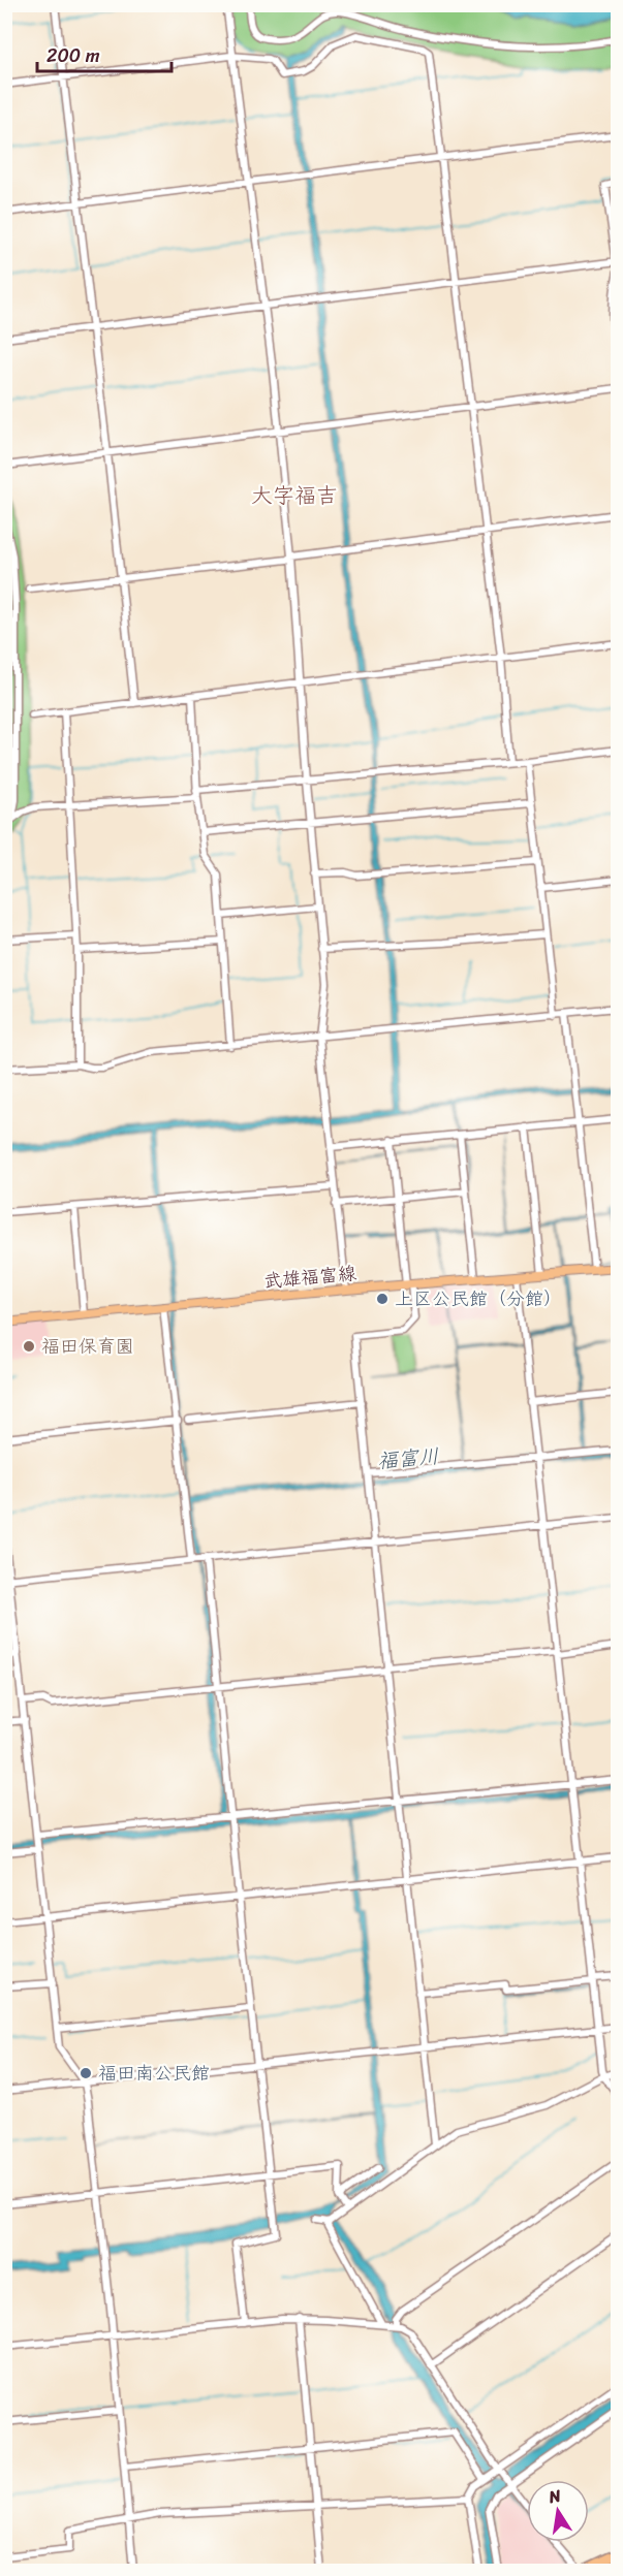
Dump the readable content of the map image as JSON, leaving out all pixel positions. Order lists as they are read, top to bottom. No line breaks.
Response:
{"streets":{"main road":["武雄福富線"]},"districts":["大字福吉"],"water":["福富川"],"places":["上区公民館（分館）","福田保育園","福田南公民館"],"scale_bar":"200 m","north":"top"}
